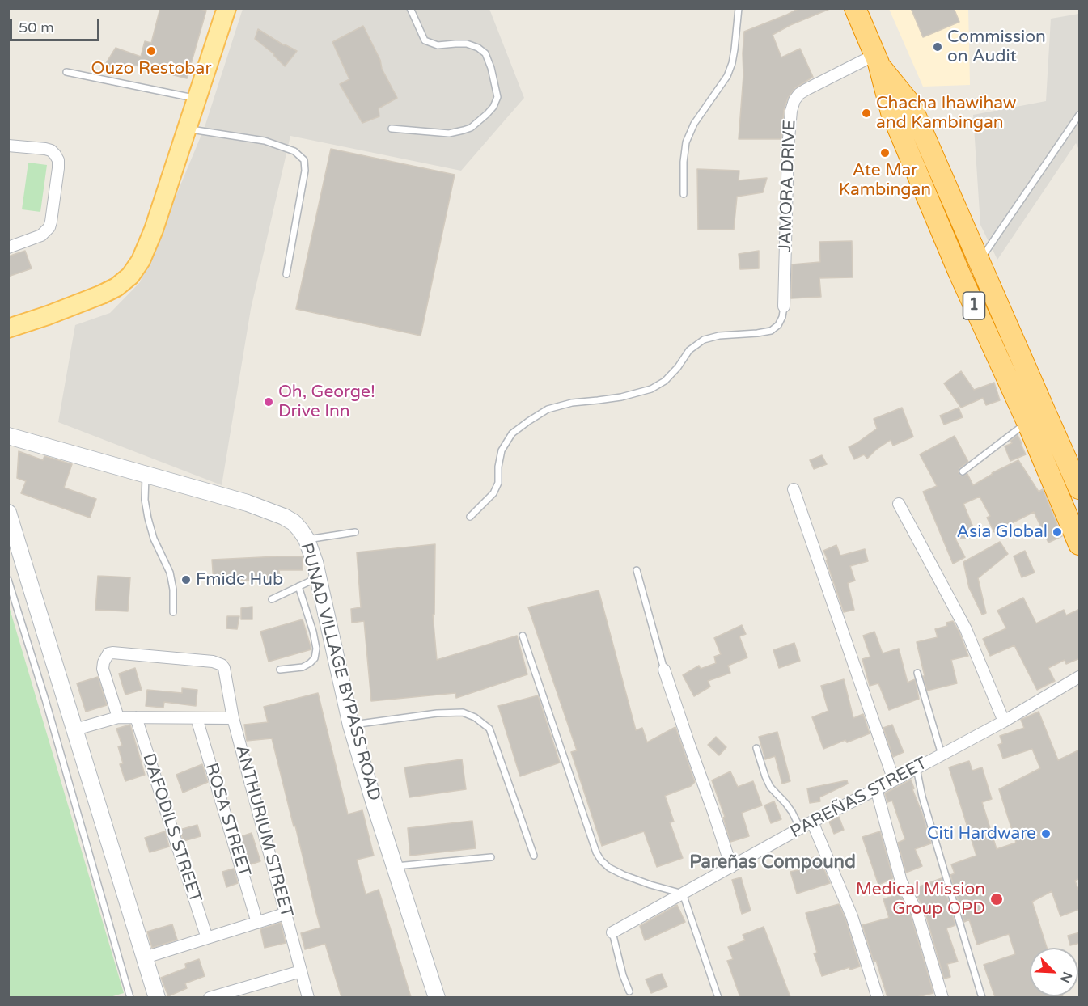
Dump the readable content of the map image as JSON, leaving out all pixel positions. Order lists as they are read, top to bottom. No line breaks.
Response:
{"streets":{"highway":["1"],"main road":["PUNAD VILLAGE BYPASS ROAD"],"street":["JAMORA DRIVE","PAREÑAS STREET","ROSA STREET","DAFODILS STREET","ANTHURIUM STREET"]},"crossings":[["JAMORA DRIVE","1"]],"districts":["Pareñas Compound"],"places":["Commission on Audit","Ouzo Restobar","Chacha Ihawihaw and Kambingan","Ate Mar Kambingan","Oh, George! Drive Inn","Asia Global","Fmidc Hub","Citi Hardware","Medical Mission Group OPD"],"scale_bar":"50 m","north":"bottom right"}
